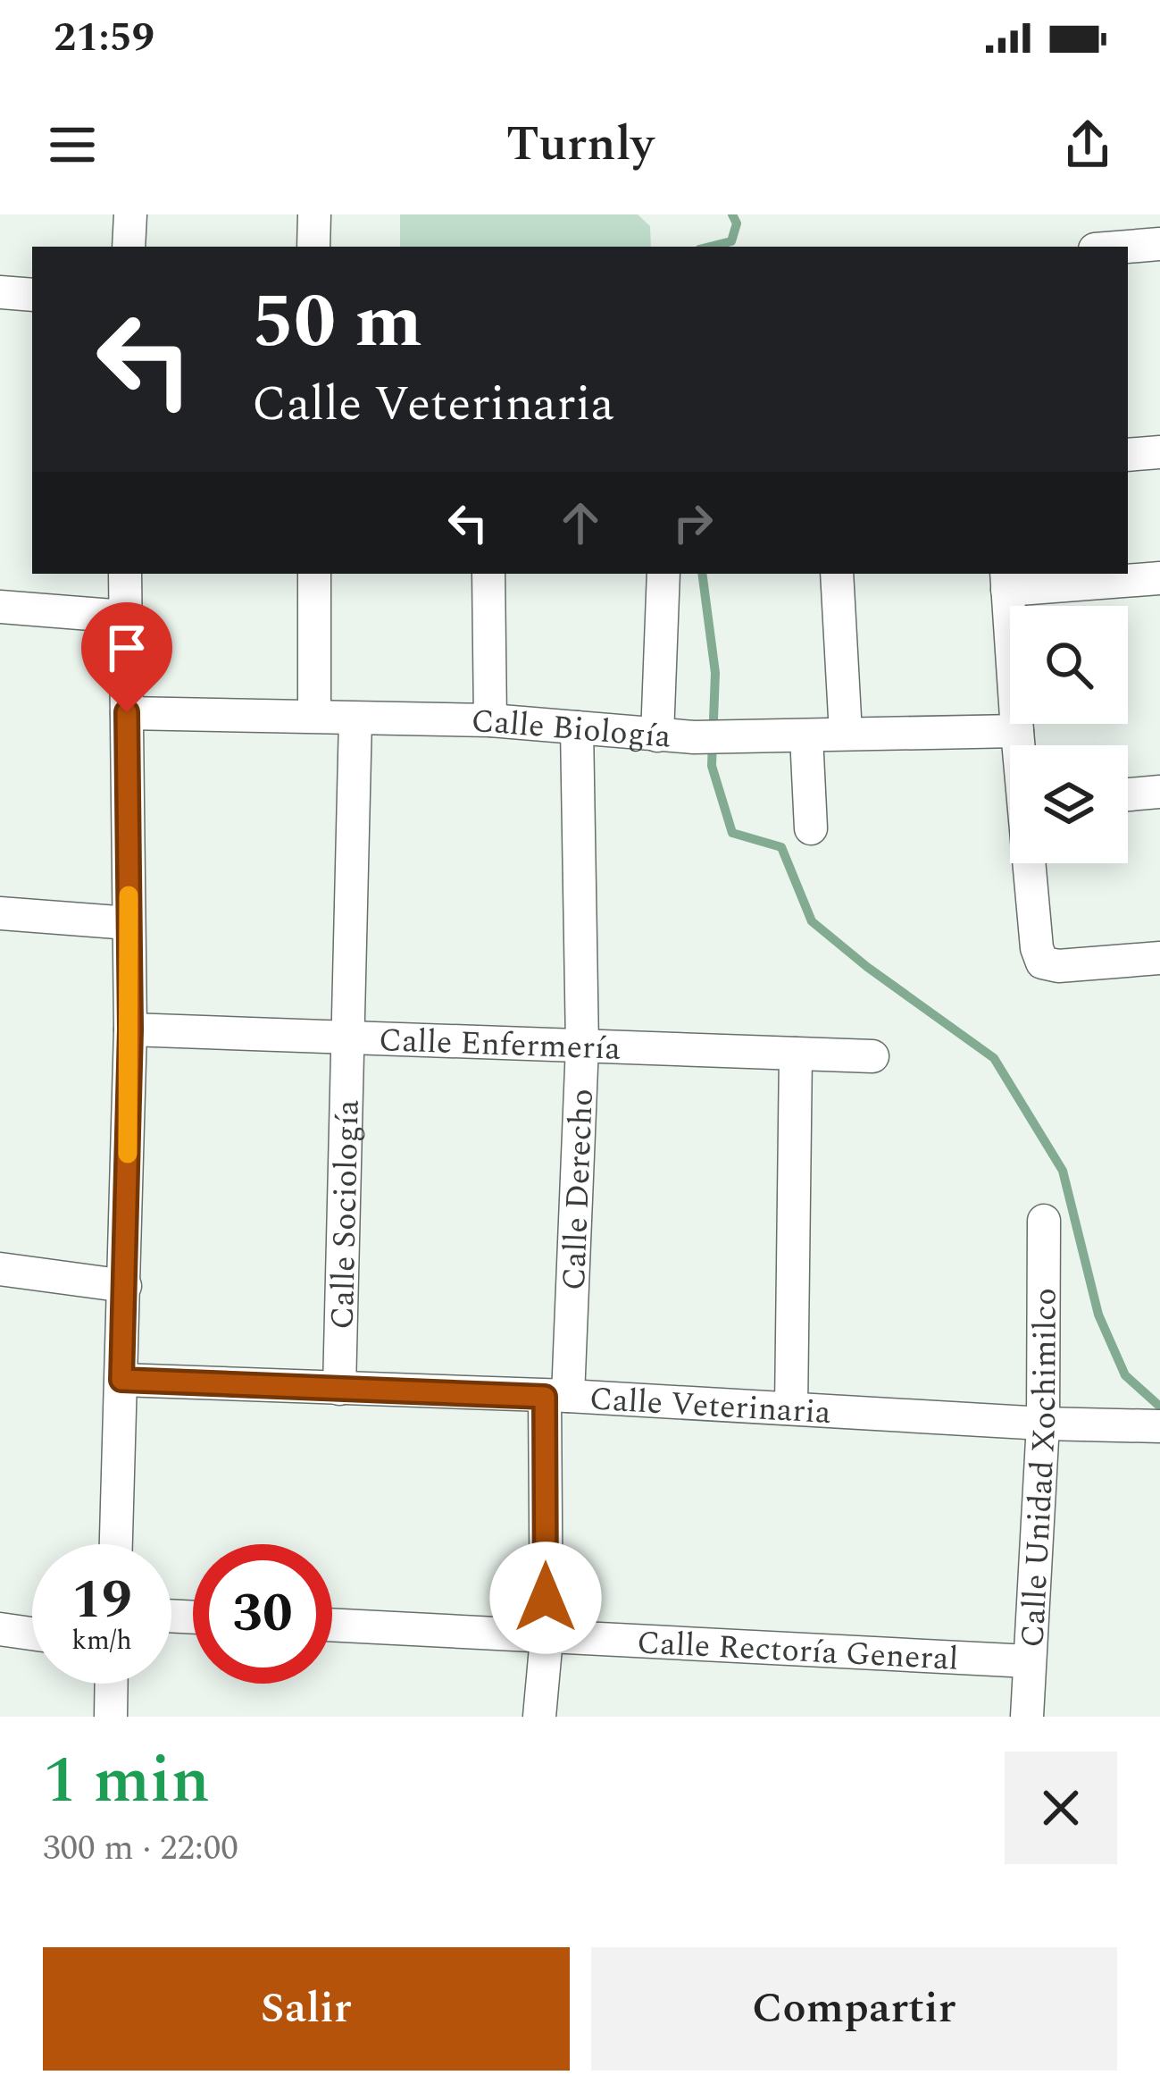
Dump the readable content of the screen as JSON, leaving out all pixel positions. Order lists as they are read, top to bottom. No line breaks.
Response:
{"streets":{"street":["Calle Biología","Calle Enfermería","Calle Derecho","Calle Sociología","Calle Veterinaria","Calle Unidad Xochimilco","Calle Rectoría General"]},"crossings":[["Calle Biología","Calle Derecho"],["Calle Biología","Calle Sociología"],["Calle Enfermería","Calle Derecho"],["Calle Enfermería","Calle Sociología"],["Calle Derecho","Calle Veterinaria"],["Calle Derecho","Calle Rectoría General"],["Calle Sociología","Calle Veterinaria"],["Calle Veterinaria","Calle Unidad Xochimilco"],["Calle Unidad Xochimilco","Calle Rectoría General"]],"page":{"status":"21:59","header":"Turnly","turn":["50 m","Calle Veterinaria"],"speed":"19 km/h","limit":"30","heading":["1 min","300 m · 22:00"],"buttons":["Salir","Compartir"]}}
